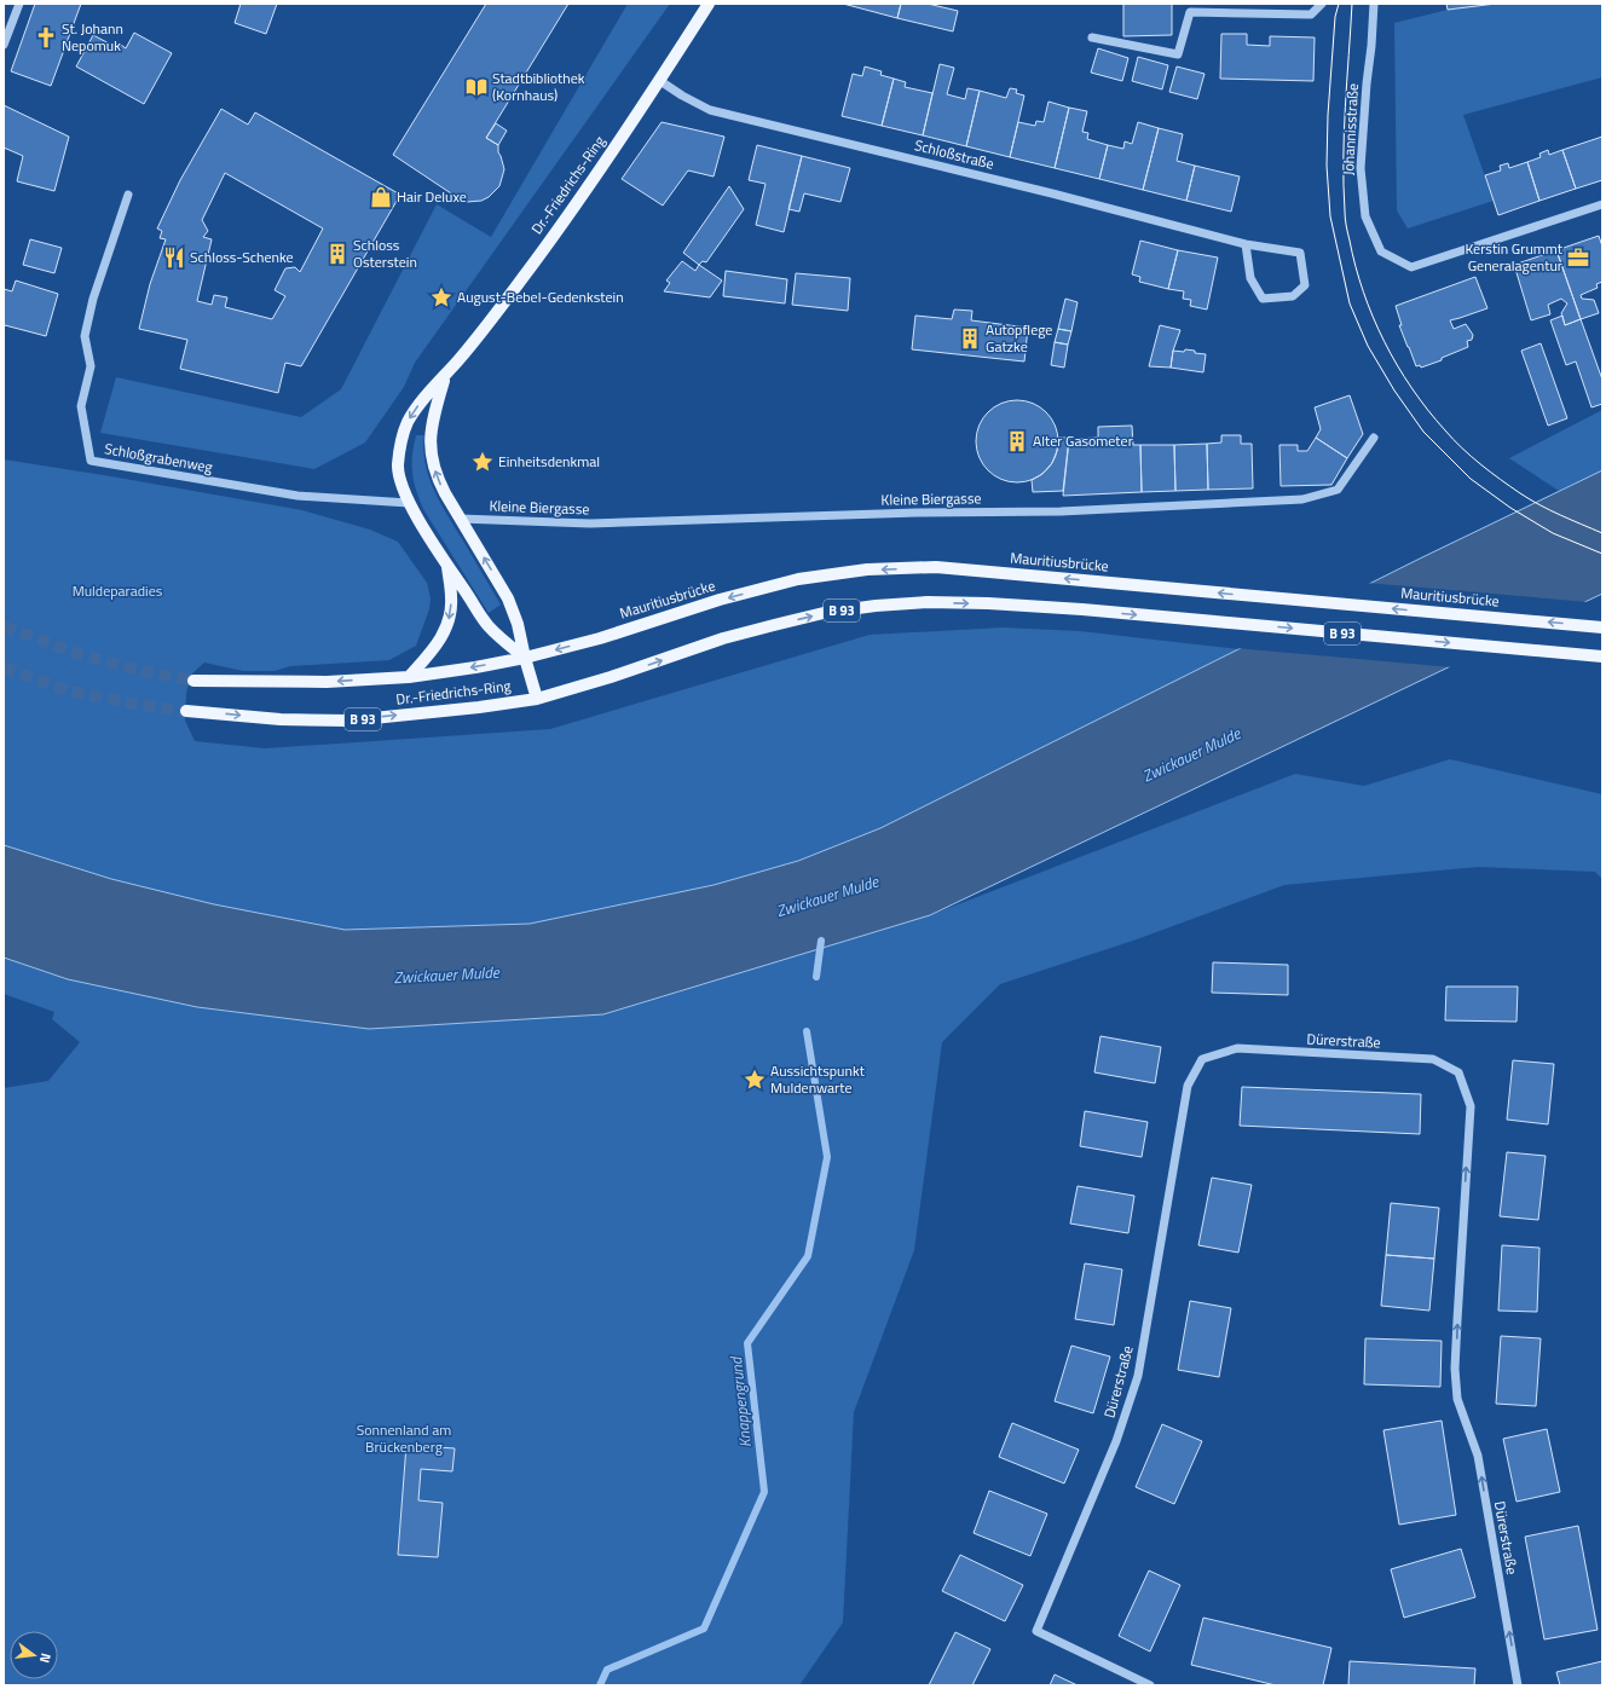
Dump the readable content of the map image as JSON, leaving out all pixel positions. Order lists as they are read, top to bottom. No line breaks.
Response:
{"streets":{"main road":["Dr.-Friedrichs-Ring","Mauritiusbrücke","B 93"],"street":["Johannisstraße","Schloßstraße","Schloßgrabenweg","Kleine Biergasse","Dürerstraße"]},"crossings":[["Schloßstraße","Dr.-Friedrichs-Ring"],["Dr.-Friedrichs-Ring","Schloßgrabenweg"],["Dr.-Friedrichs-Ring","Kleine Biergasse"],["Dr.-Friedrichs-Ring","Mauritiusbrücke"],["Dr.-Friedrichs-Ring","B 93"]],"water":["Zwickauer Mulde","Knappengrund"],"parks":["Muldeparadies","Sonnenland am Brückenberg"],"places":{"church":["St. Johann Nepomuk"],"library":["Stadtbibliothek (Kornhaus)"],"shop":["Hair Deluxe"],"building":["Schloss Osterstein","Autopflege Gatzke","Alter Gasometer"],"restaurant":["Schloss-Schenke"],"office":["Kerstin Grummt Generalagentur"],"place":["August-Bebel-Gedenkstein","Einheitsdenkmal","Aussichtspunkt Muldenwarte"]},"north":"right"}
